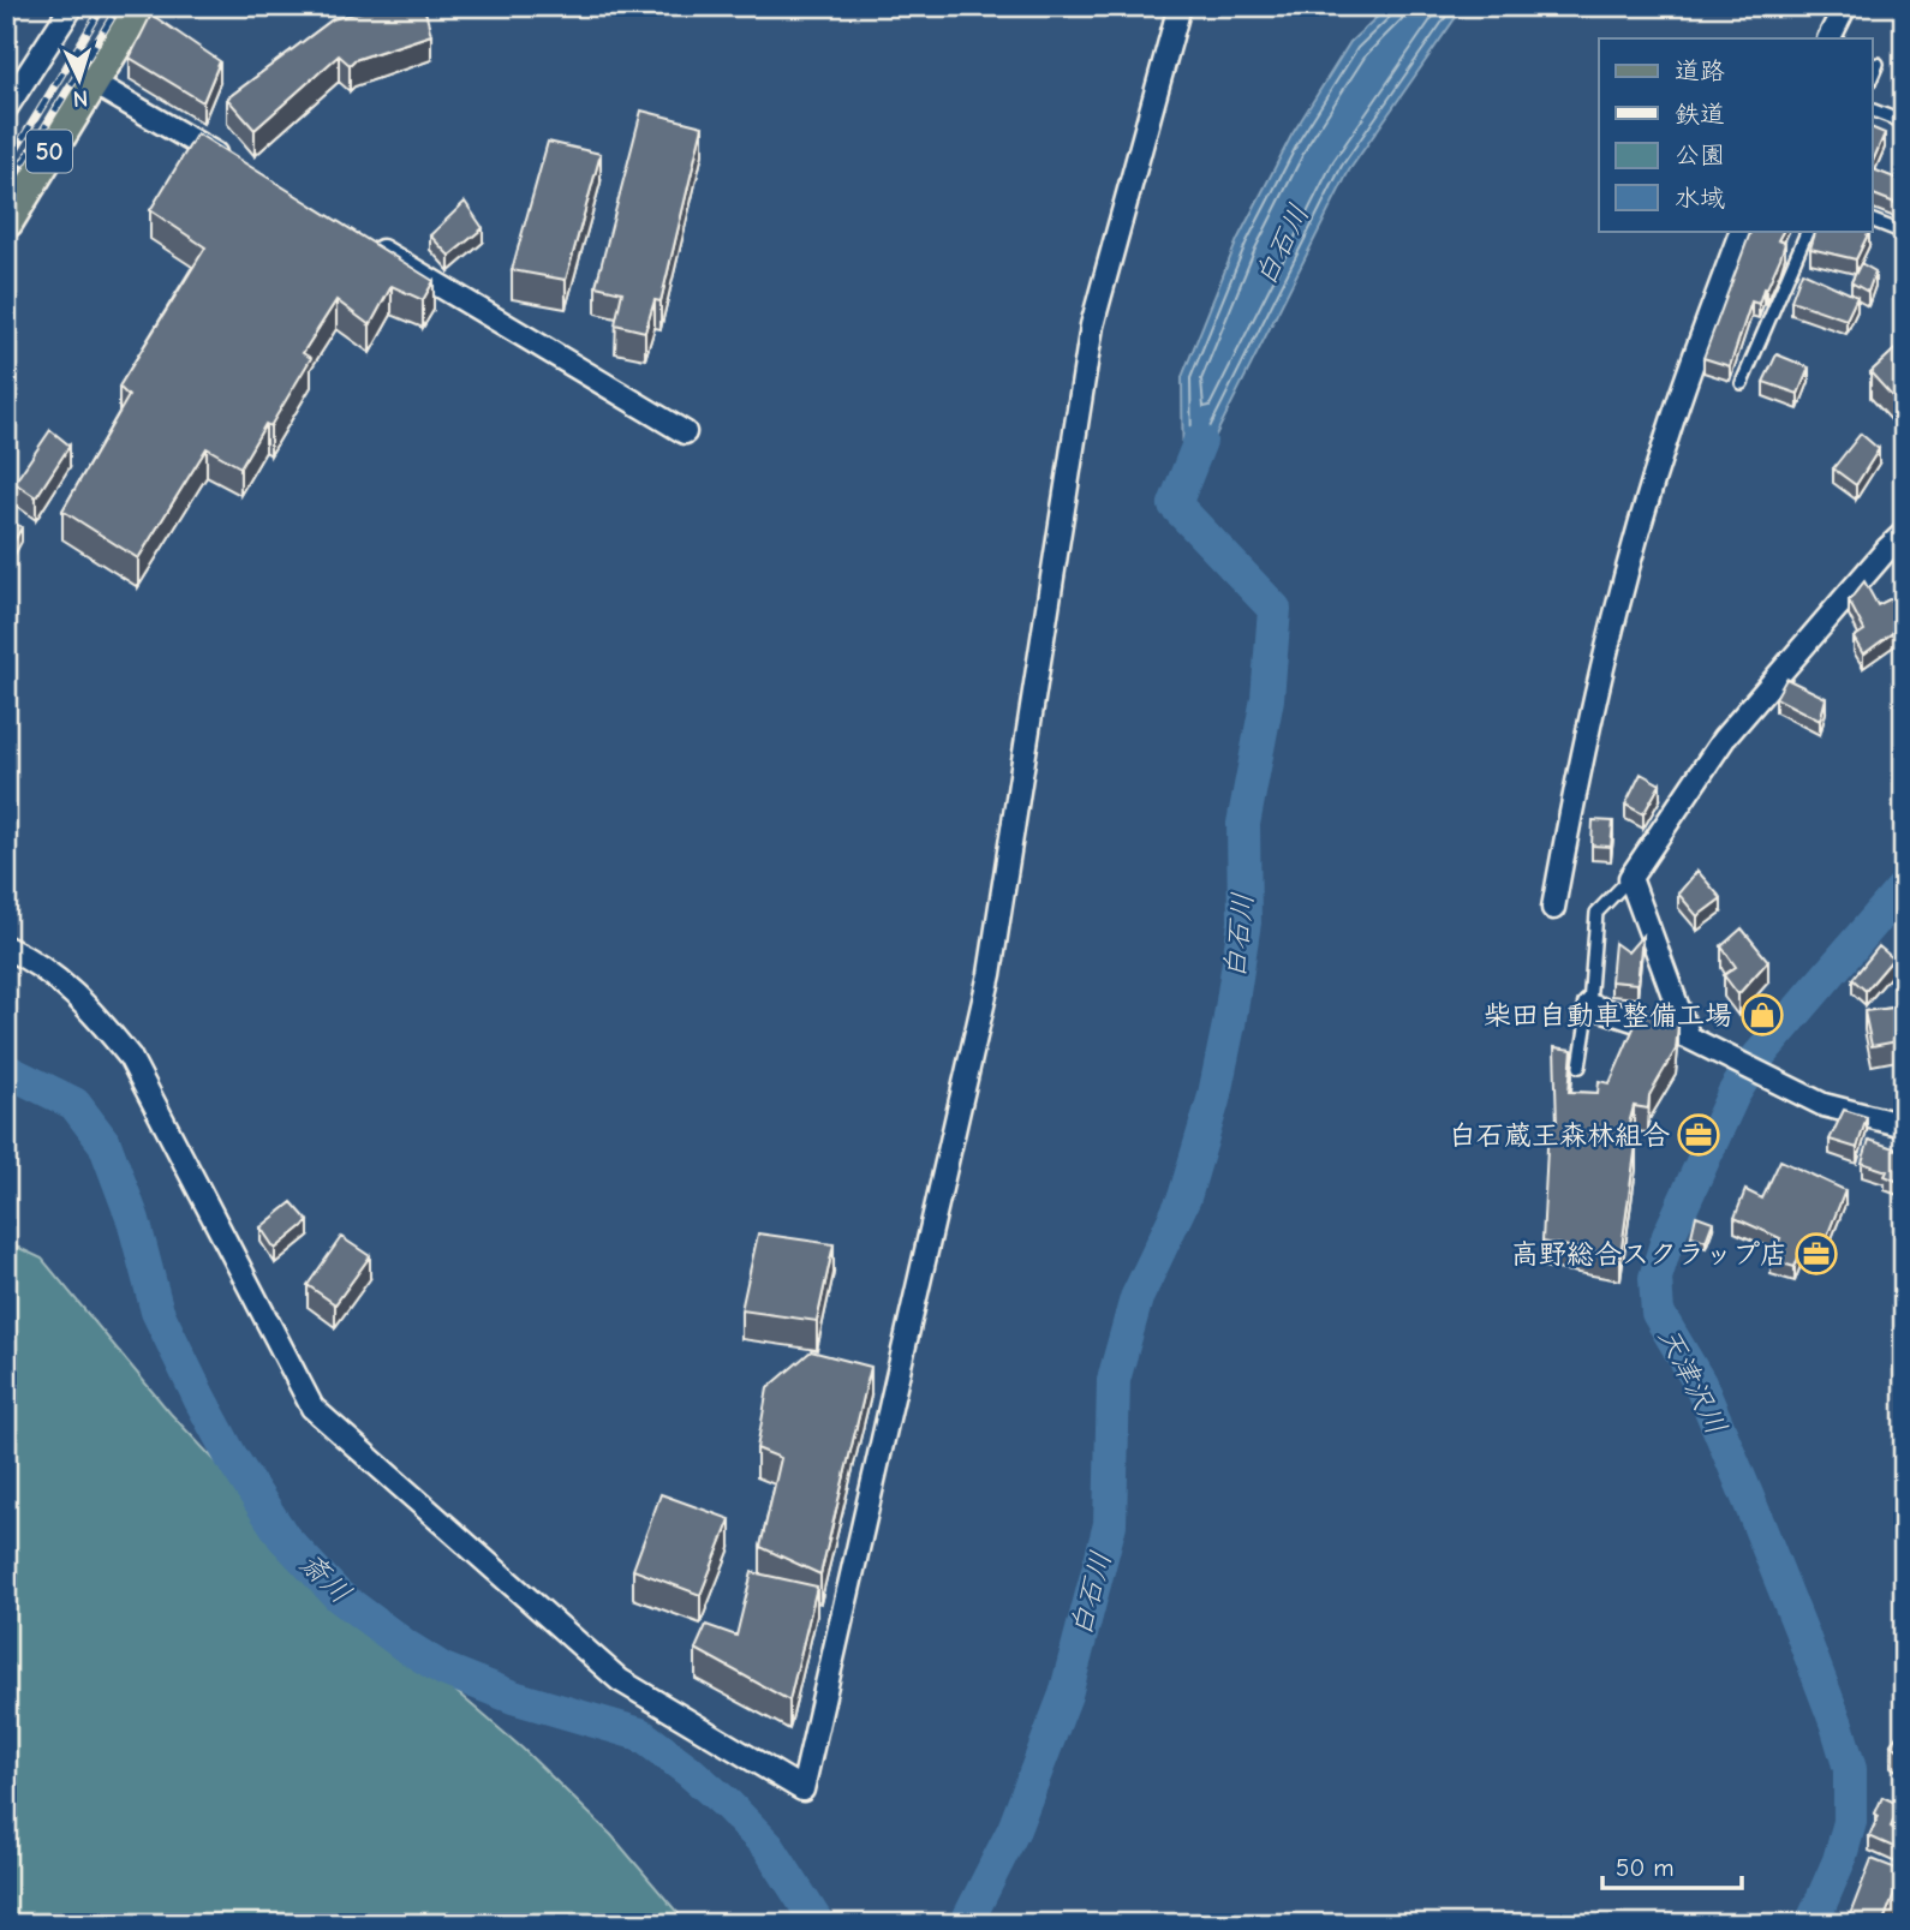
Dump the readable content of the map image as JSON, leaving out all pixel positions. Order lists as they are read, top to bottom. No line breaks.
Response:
{"streets":{"main road":["50"]},"water":["白石川","天津沢川","斎川"],"places":{"shop":["柴田自動車整備工場"],"office":["白石蔵王森林組合","高野総合スクラップ店"]},"legend":["道路","鉄道","公園","水域"],"scale_bar":"50 m","north":"bottom"}
